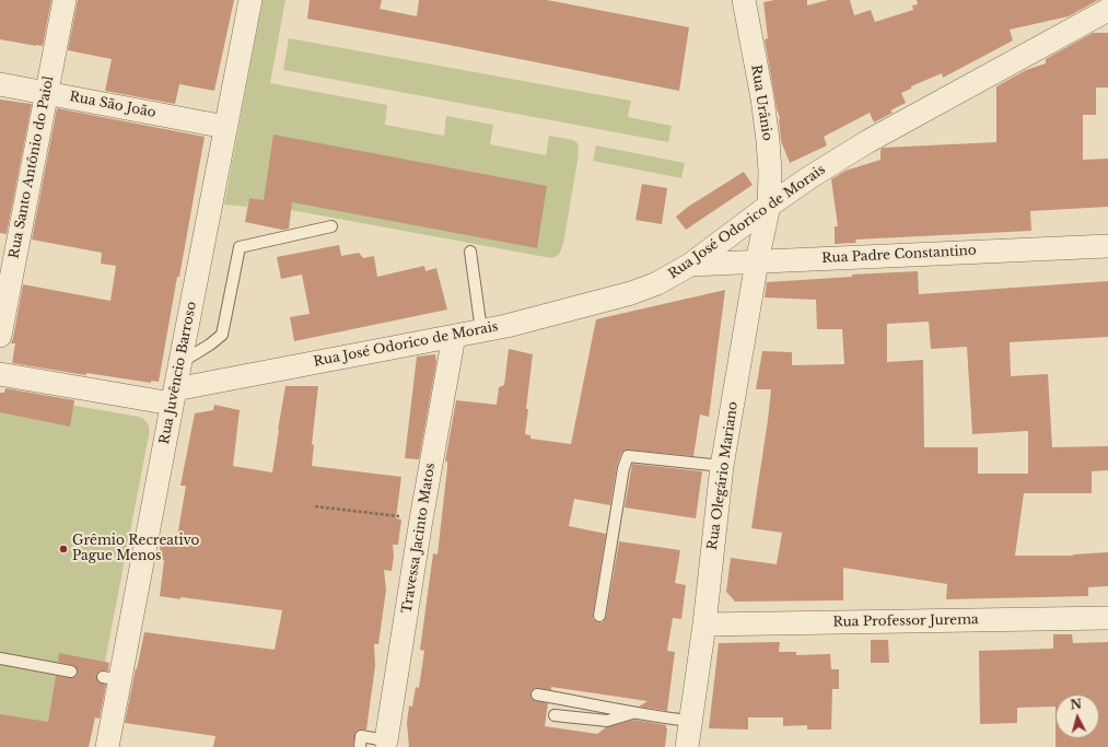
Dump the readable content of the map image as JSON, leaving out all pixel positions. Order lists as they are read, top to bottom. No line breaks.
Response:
{"streets":{"street":["Rua Urânio","Rua São João","Rua Santo Antônio do Paiol","Rua José Odorico de Morais","Rua Padre Constantino","Rua Juvêncio Barroso","Rua Olegário Mariano","Travessa Jacinto Matos","Rua Professor Jurema"]},"crossings":[["Rua Urânio","Rua José Odorico de Morais"],["Rua Urânio","Rua Olegário Mariano"],["Rua São João","Rua Santo Antônio do Paiol"],["Rua São João","Rua Juvêncio Barroso"],["Rua José Odorico de Morais","Rua Padre Constantino"],["Rua José Odorico de Morais","Rua Juvêncio Barroso"],["Rua José Odorico de Morais","Rua Olegário Mariano"],["Rua José Odorico de Morais","Travessa Jacinto Matos"],["Rua Padre Constantino","Rua Olegário Mariano"],["Rua Olegário Mariano","Rua Professor Jurema"]],"places":["Grêmio Recreativo Pague Menos"],"north":"top"}
